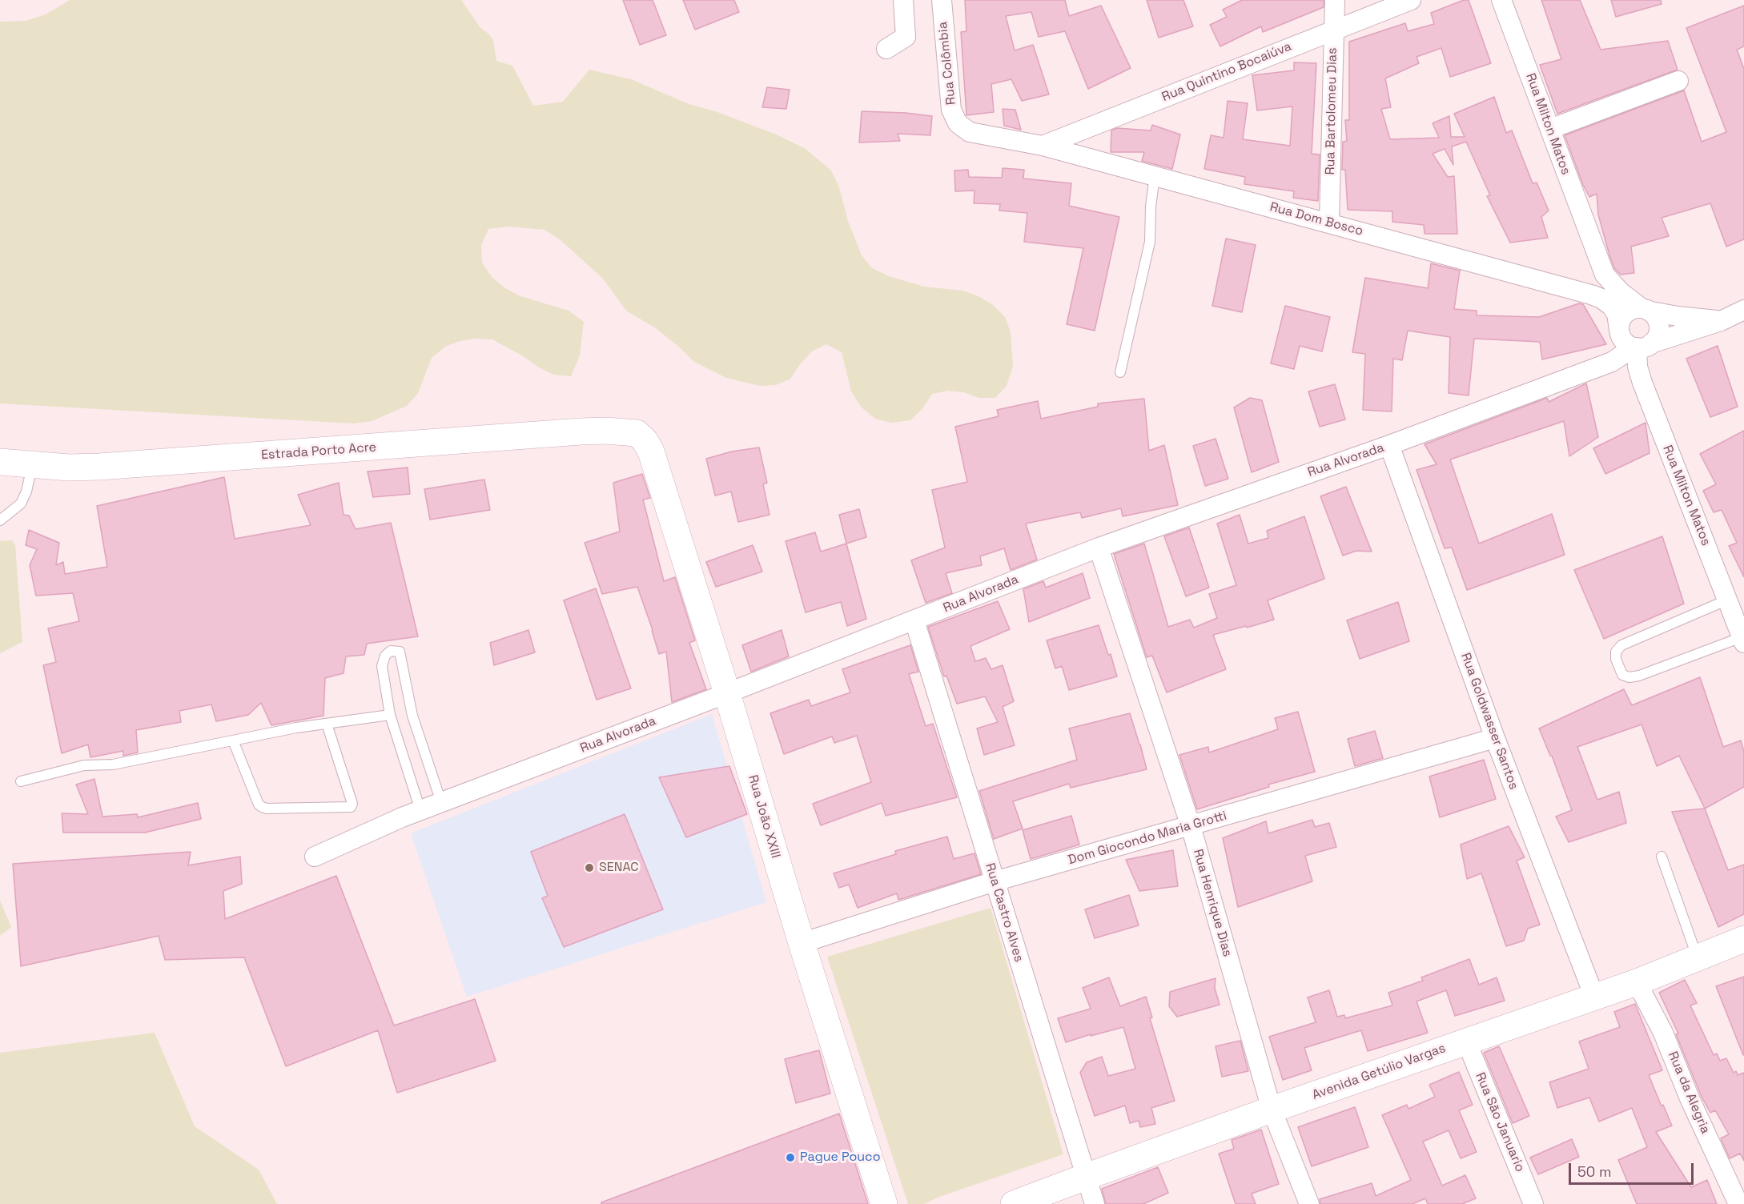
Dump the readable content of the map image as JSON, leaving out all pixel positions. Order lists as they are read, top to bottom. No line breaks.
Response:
{"streets":{"street":["Rua Colômbia","Rua Quintino Bocaiúva","Rua Bartolomeu Dias","Rua Milton Matos","Rua Dom Bosco","Estrada Porto Acre","Rua Alvorada","Rua Goldwasser Santos","Rua João XXIII","Dom Giocondo Maria Grotti","Rua Henrique Dias","Rua Castro Alves","Avenida Getúlio Vargas","Rua da Alegria","Rua São Januario"]},"crossings":[["Rua Colômbia","Rua Quintino Bocaiúva"],["Rua Colômbia","Rua Dom Bosco"],["Rua Quintino Bocaiúva","Rua Bartolomeu Dias"],["Rua Quintino Bocaiúva","Rua Dom Bosco"],["Rua Bartolomeu Dias","Rua Dom Bosco"],["Rua Milton Matos","Rua Dom Bosco"],["Rua Milton Matos","Rua Alvorada"],["Rua Dom Bosco","Rua Alvorada"],["Estrada Porto Acre","Rua João XXIII"],["Rua Alvorada","Rua Goldwasser Santos"],["Rua Alvorada","Rua João XXIII"],["Rua Alvorada","Rua Henrique Dias"],["Rua Alvorada","Rua Castro Alves"],["Rua Goldwasser Santos","Dom Giocondo Maria Grotti"],["Rua Goldwasser Santos","Avenida Getúlio Vargas"],["Rua João XXIII","Dom Giocondo Maria Grotti"],["Dom Giocondo Maria Grotti","Rua Henrique Dias"],["Dom Giocondo Maria Grotti","Rua Castro Alves"],["Rua Henrique Dias","Avenida Getúlio Vargas"],["Rua Castro Alves","Avenida Getúlio Vargas"],["Avenida Getúlio Vargas","Rua da Alegria"],["Avenida Getúlio Vargas","Rua São Januario"]],"places":["SENAC","Pague Pouco"],"scale_bar":"50 m"}
